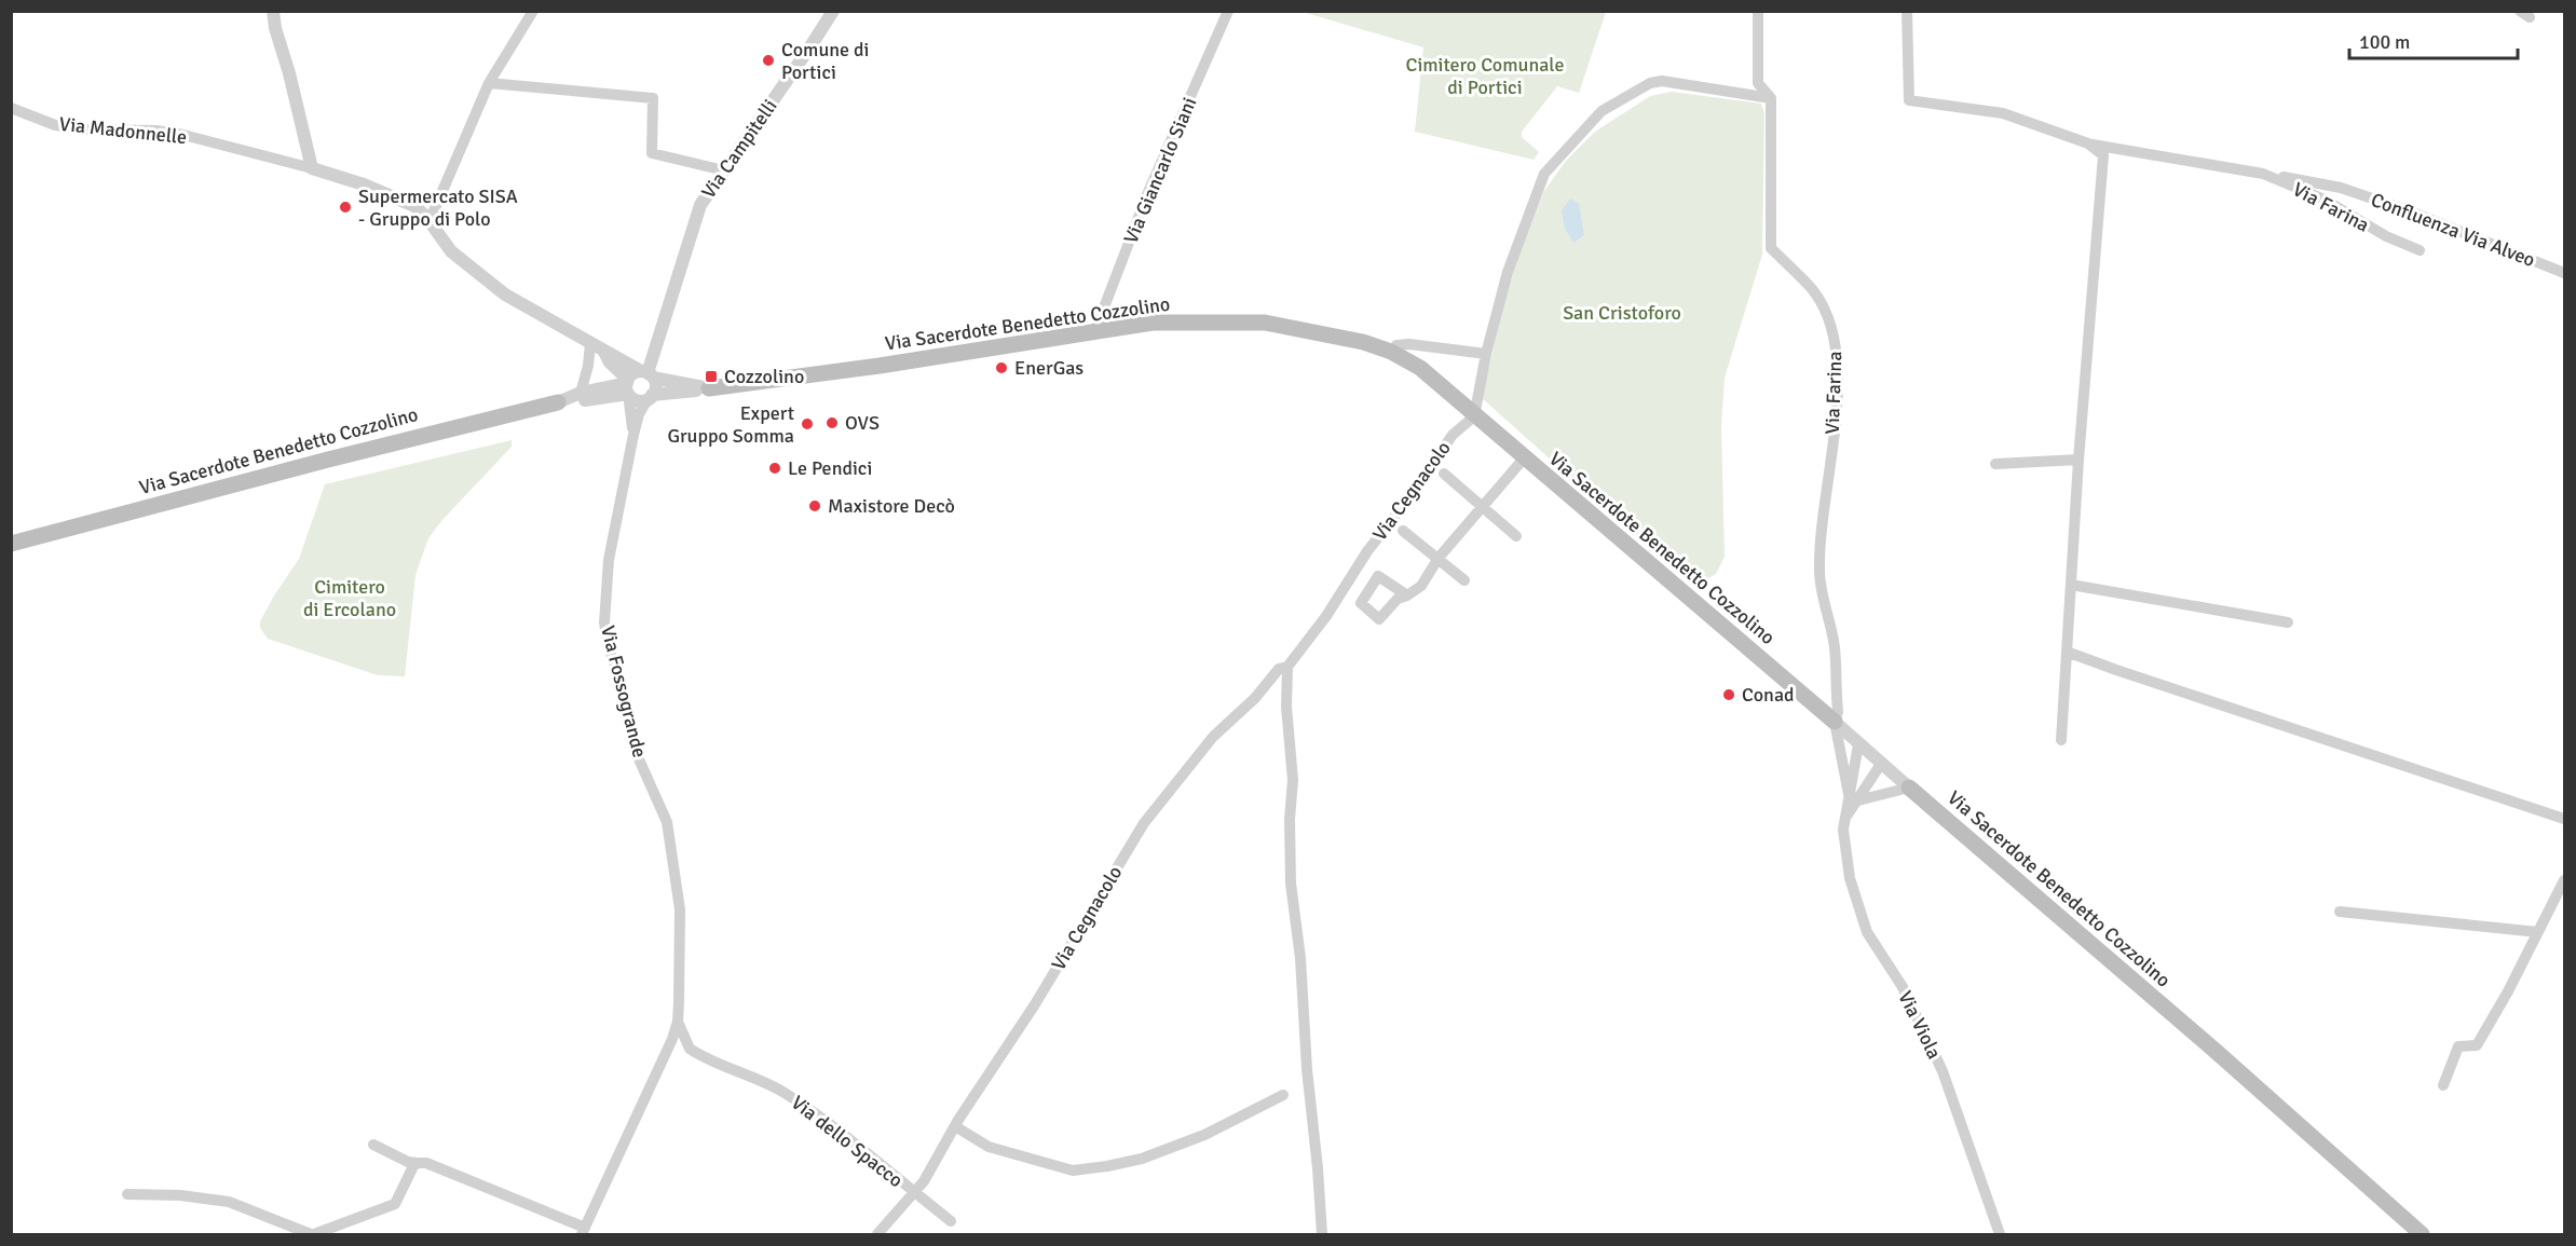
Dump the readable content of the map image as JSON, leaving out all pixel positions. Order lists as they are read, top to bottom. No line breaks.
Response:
{"streets":{"main road":["Via Sacerdote Benedetto Cozzolino"],"street":["Via Madonnelle","Via Campitelli","Via Giancarlo Siani","Via Farina","Confluenza Via Alveo","Via Cegnacolo","Via Fossogrande","Via Viola","Via dello Spacco"]},"crossings":[["Via Campitelli","Via Sacerdote Benedetto Cozzolino"],["Via Giancarlo Siani","Via Sacerdote Benedetto Cozzolino"],["Via Farina","Confluenza Via Alveo"],["Via Farina","Via Sacerdote Benedetto Cozzolino"],["Via Sacerdote Benedetto Cozzolino","Via Cegnacolo"],["Via Sacerdote Benedetto Cozzolino","Via Viola"],["Via Cegnacolo","Via dello Spacco"],["Via Fossogrande","Via dello Spacco"]],"parks":["Cimitero Comunale di Portici","San Cristoforo","Cimitero di Ercolano"],"places":{"other":["Comune di Portici","Supermercato SISA - Gruppo di Polo","EnerGas","OVS","Expert Gruppo Somma","Le Pendici","Maxistore Decò","Conad"],"transit":["Cozzolino"]},"scale_bar":"100 m"}
